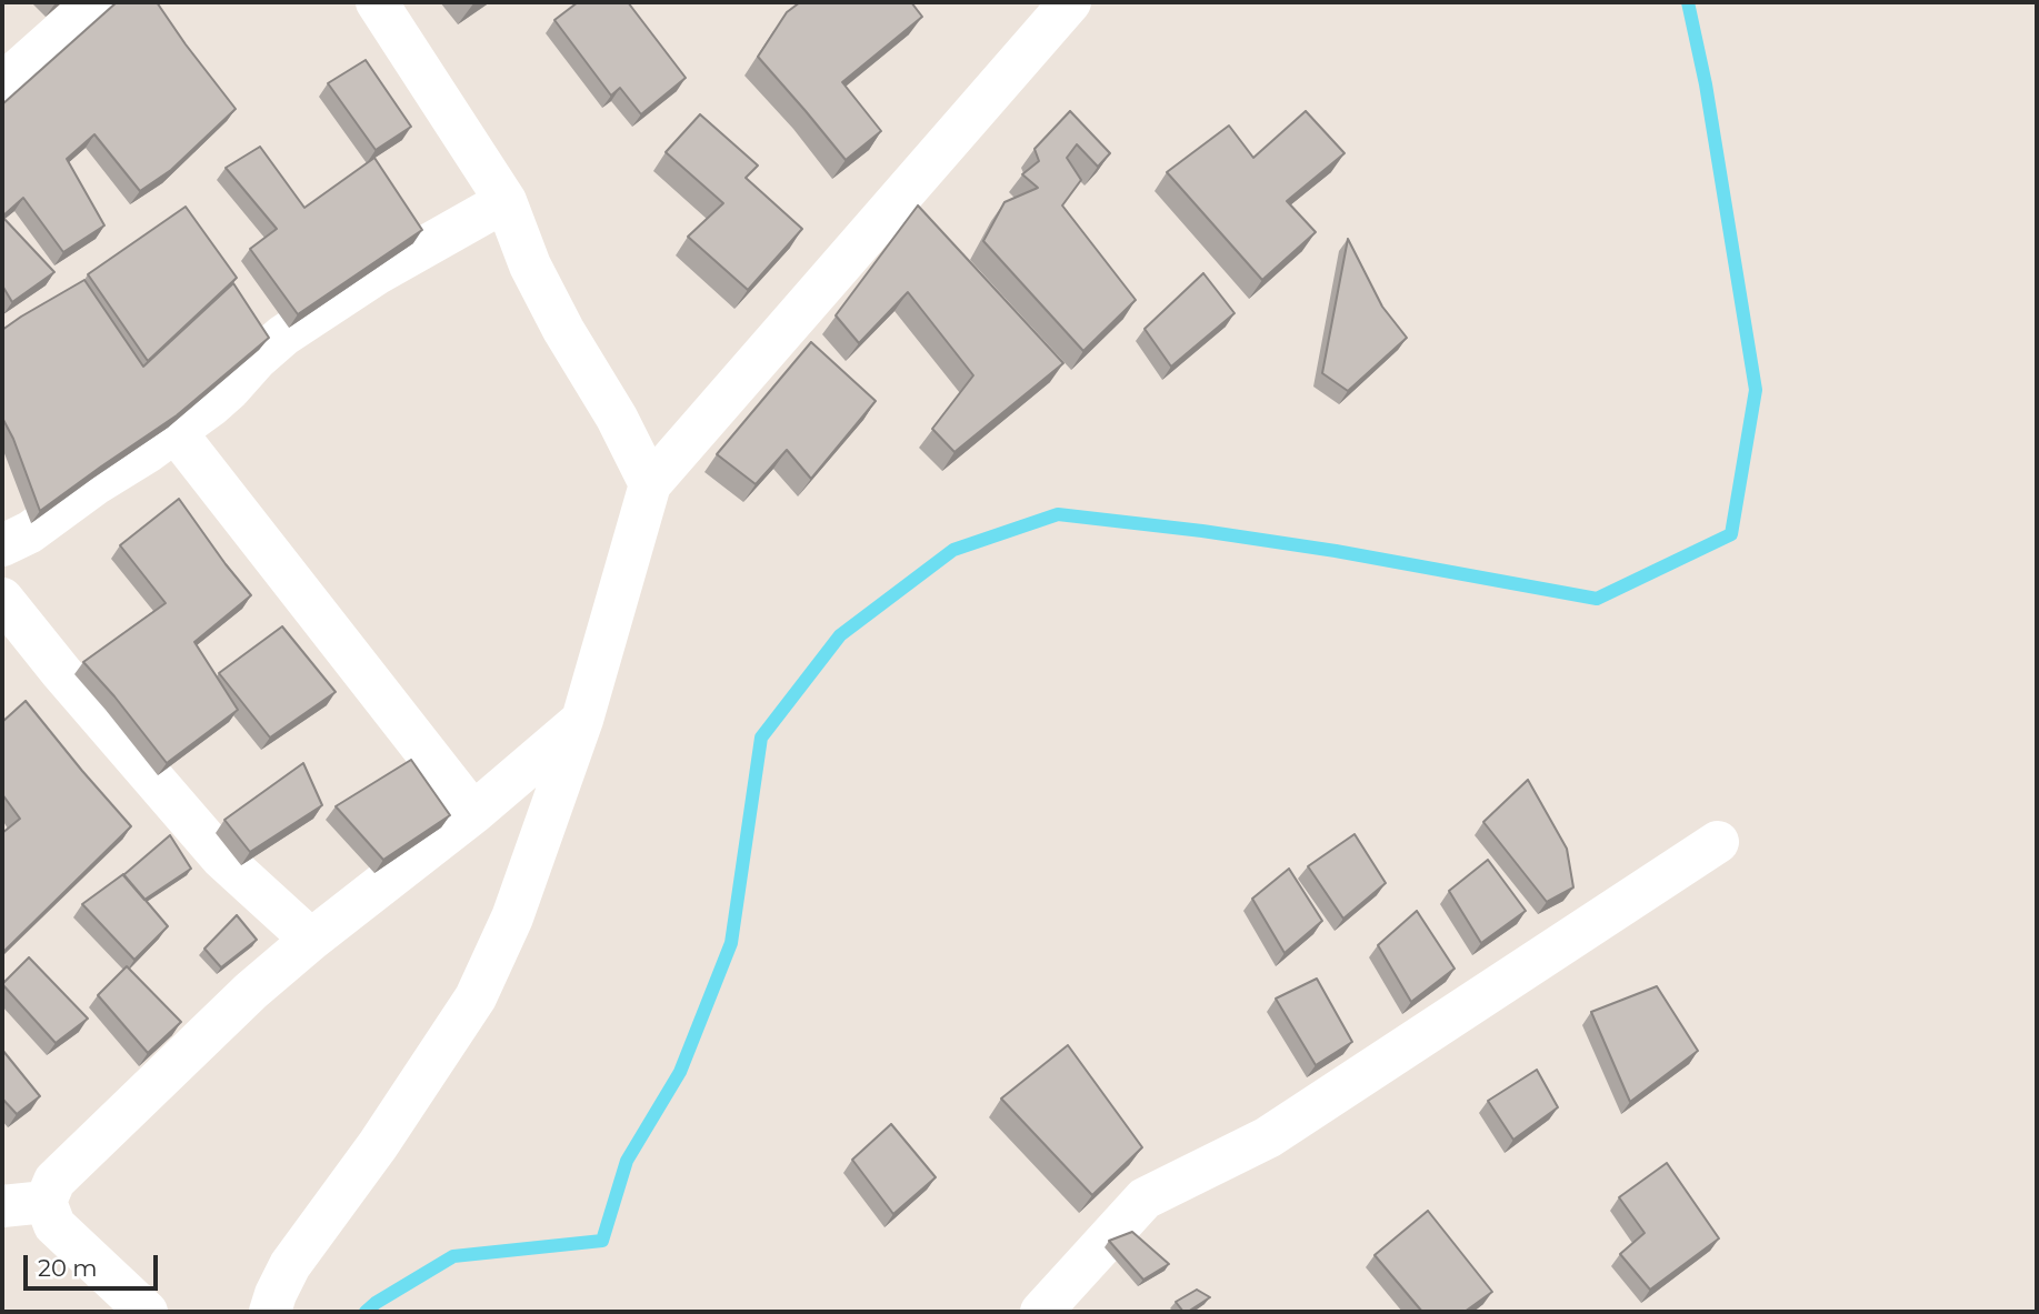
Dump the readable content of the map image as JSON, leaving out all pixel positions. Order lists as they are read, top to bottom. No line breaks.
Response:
{"scale_bar":"20 m"}
